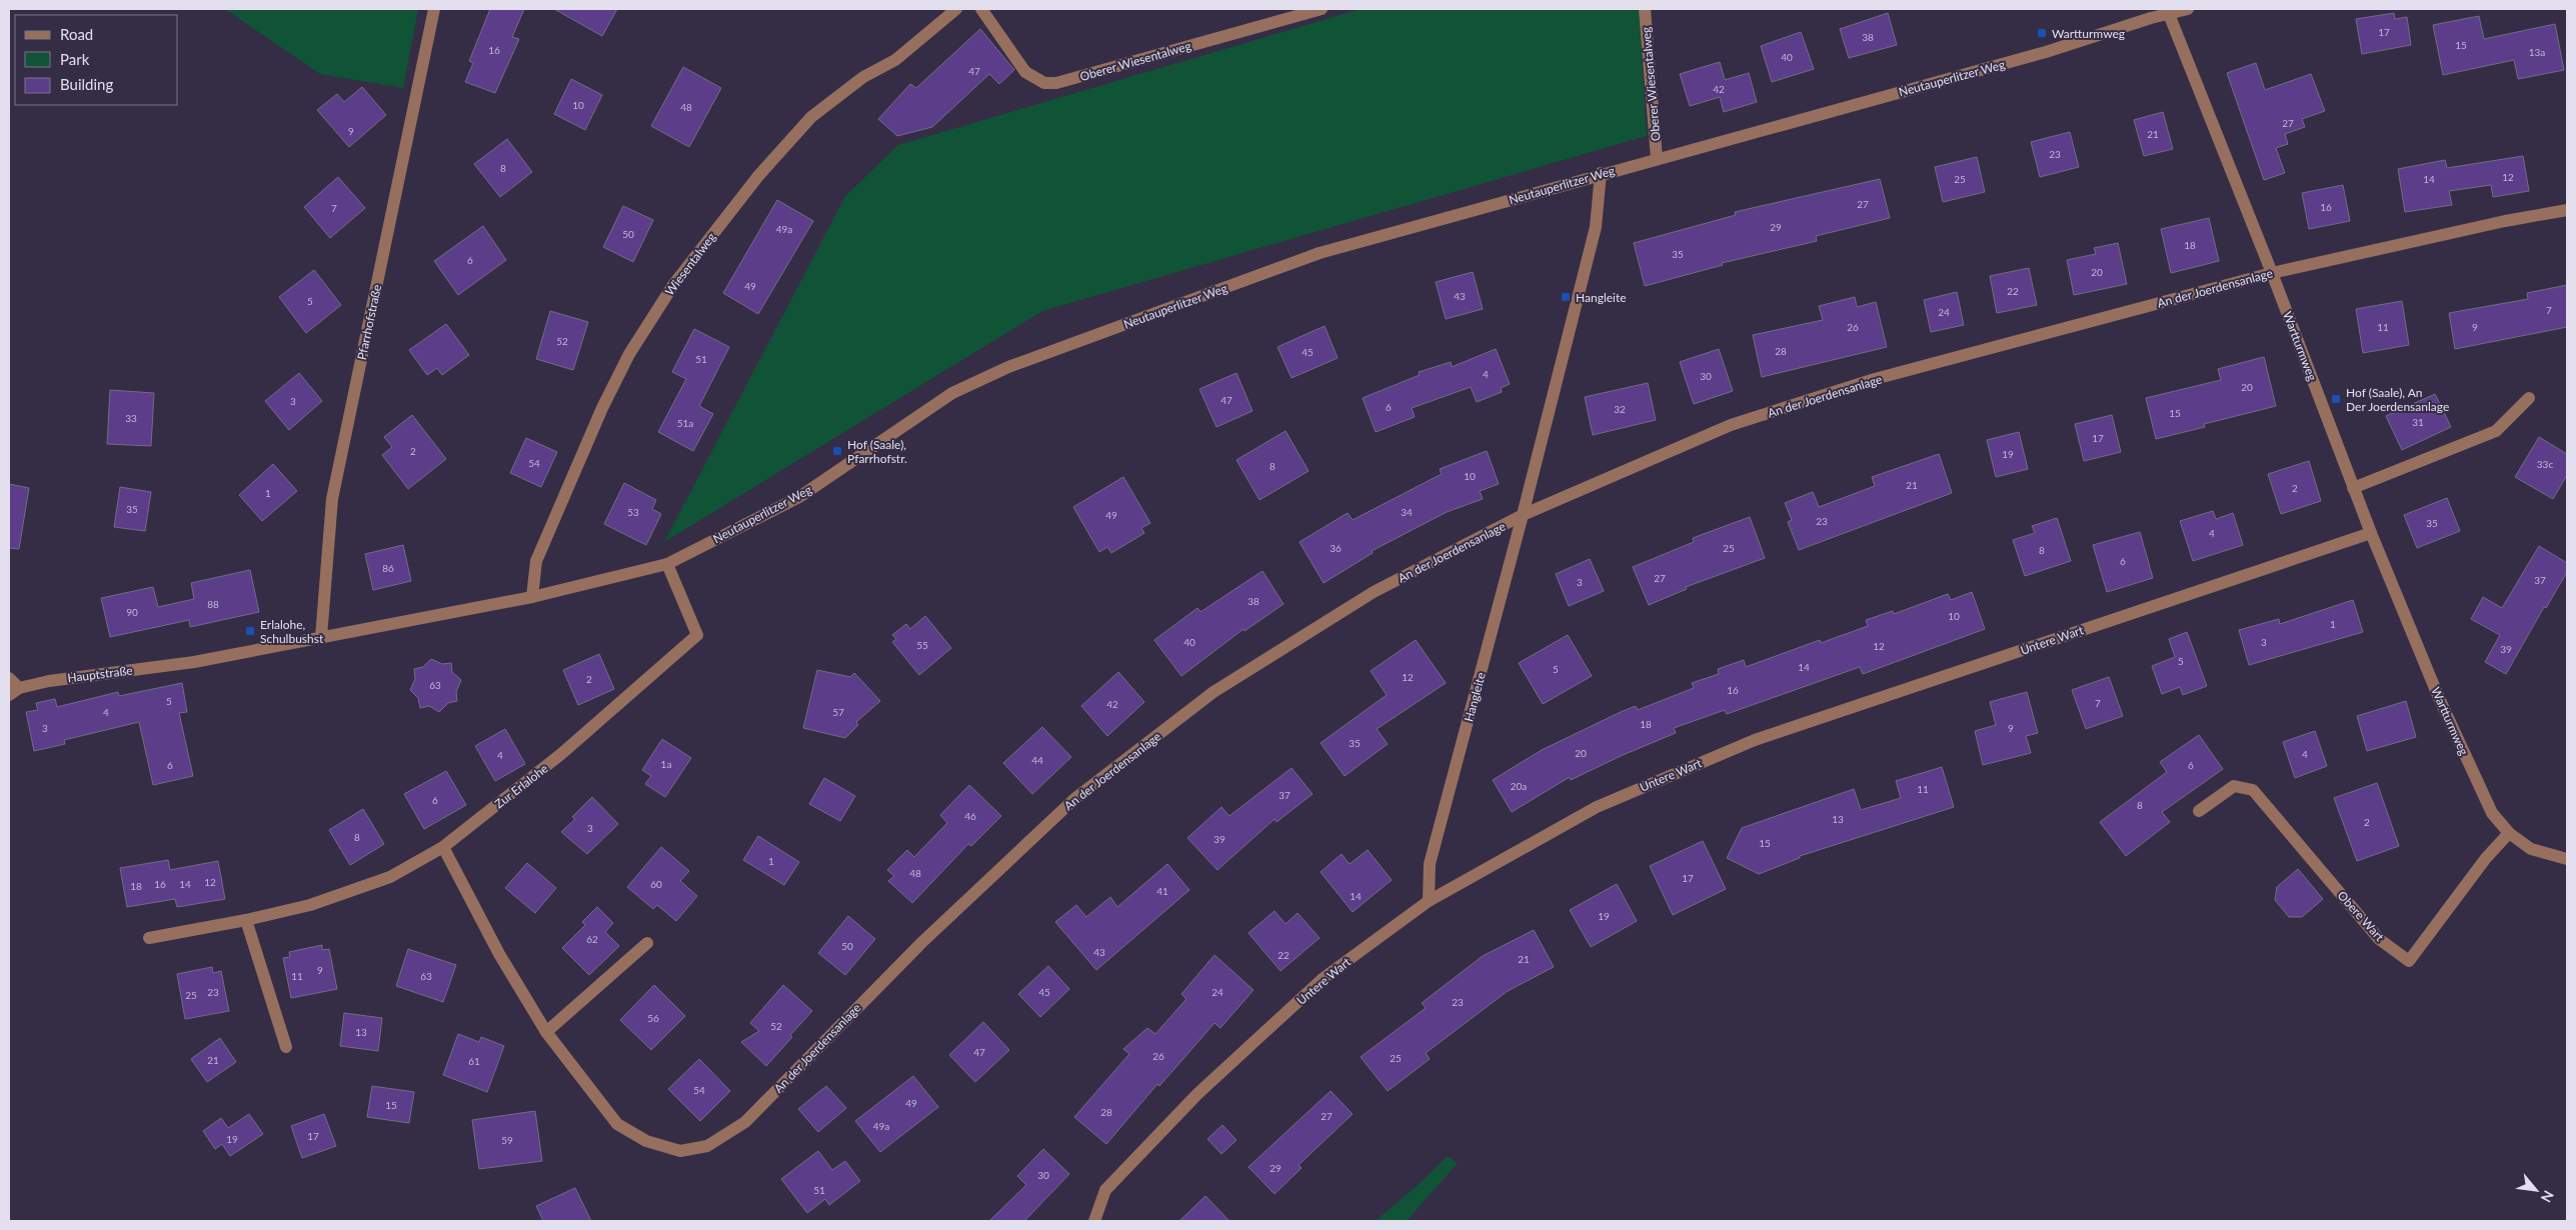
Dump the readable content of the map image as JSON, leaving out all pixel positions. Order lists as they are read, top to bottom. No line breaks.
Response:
{"streets":{"street":["Oberer Wiesentalweg","Neutauperlitzer Weg","Wiesentalweg","An der Joerdensanlage","Pfarrhofstraße","Wartturmweg","Untere Wart","Hauptstraße","Hangleite","Zur Erlalohe","Obere Wart"]},"crossings":[["Oberer Wiesentalweg","Neutauperlitzer Weg"],["Neutauperlitzer Weg","Wiesentalweg"],["Neutauperlitzer Weg","Pfarrhofstraße"],["Neutauperlitzer Weg","Wartturmweg"],["Neutauperlitzer Weg","Hauptstraße"],["Neutauperlitzer Weg","Hangleite"],["Neutauperlitzer Weg","Zur Erlalohe"],["An der Joerdensanlage","Wartturmweg"],["An der Joerdensanlage","Hangleite"],["An der Joerdensanlage","Zur Erlalohe"],["Wartturmweg","Untere Wart"],["Wartturmweg","Obere Wart"],["Untere Wart","Hangleite"]],"places":{"transit":["Wartturmweg","Hangleite","Hof (Saale), An Der Joerdensanlage","Hof (Saale), Pfarrhofstr.","Erlalohe, Schulbushst"]},"house_numbers":["17","38","15","16","13a","40","47","42","10","48","27","9","21","23","8","12","25","14","27","16","7","29","49a","50","18","35","6","20","49","22","43","5","7","24","26","11","9","52","28","45","51","4","30","20","47","3","6","32","15","33","31","51a","17","2","19","54","33c","8","10","21","2","1","35","53","34","49","23","35","4","36","25","8","6","86","27","37","3","38","88","90","10","1","40","3","55","12","39","5","14","5","12","2","63","16","5","7","42","4","57","18","3","9","35","20","4","4","44","1a","6","6","20a","11","37","6","8","46","13","2","3","8","39","15","1","48","17","12","16","14","60","18","41","14","19","62","50","43","22","21","9","11","63","23","45","24","25","23","56","52","13","47","26","25","21","61","54","49","15","28","27","49a","17","19","59","29","30","51"],"legend":["Road","Park","Building"],"north":"bottom right"}
